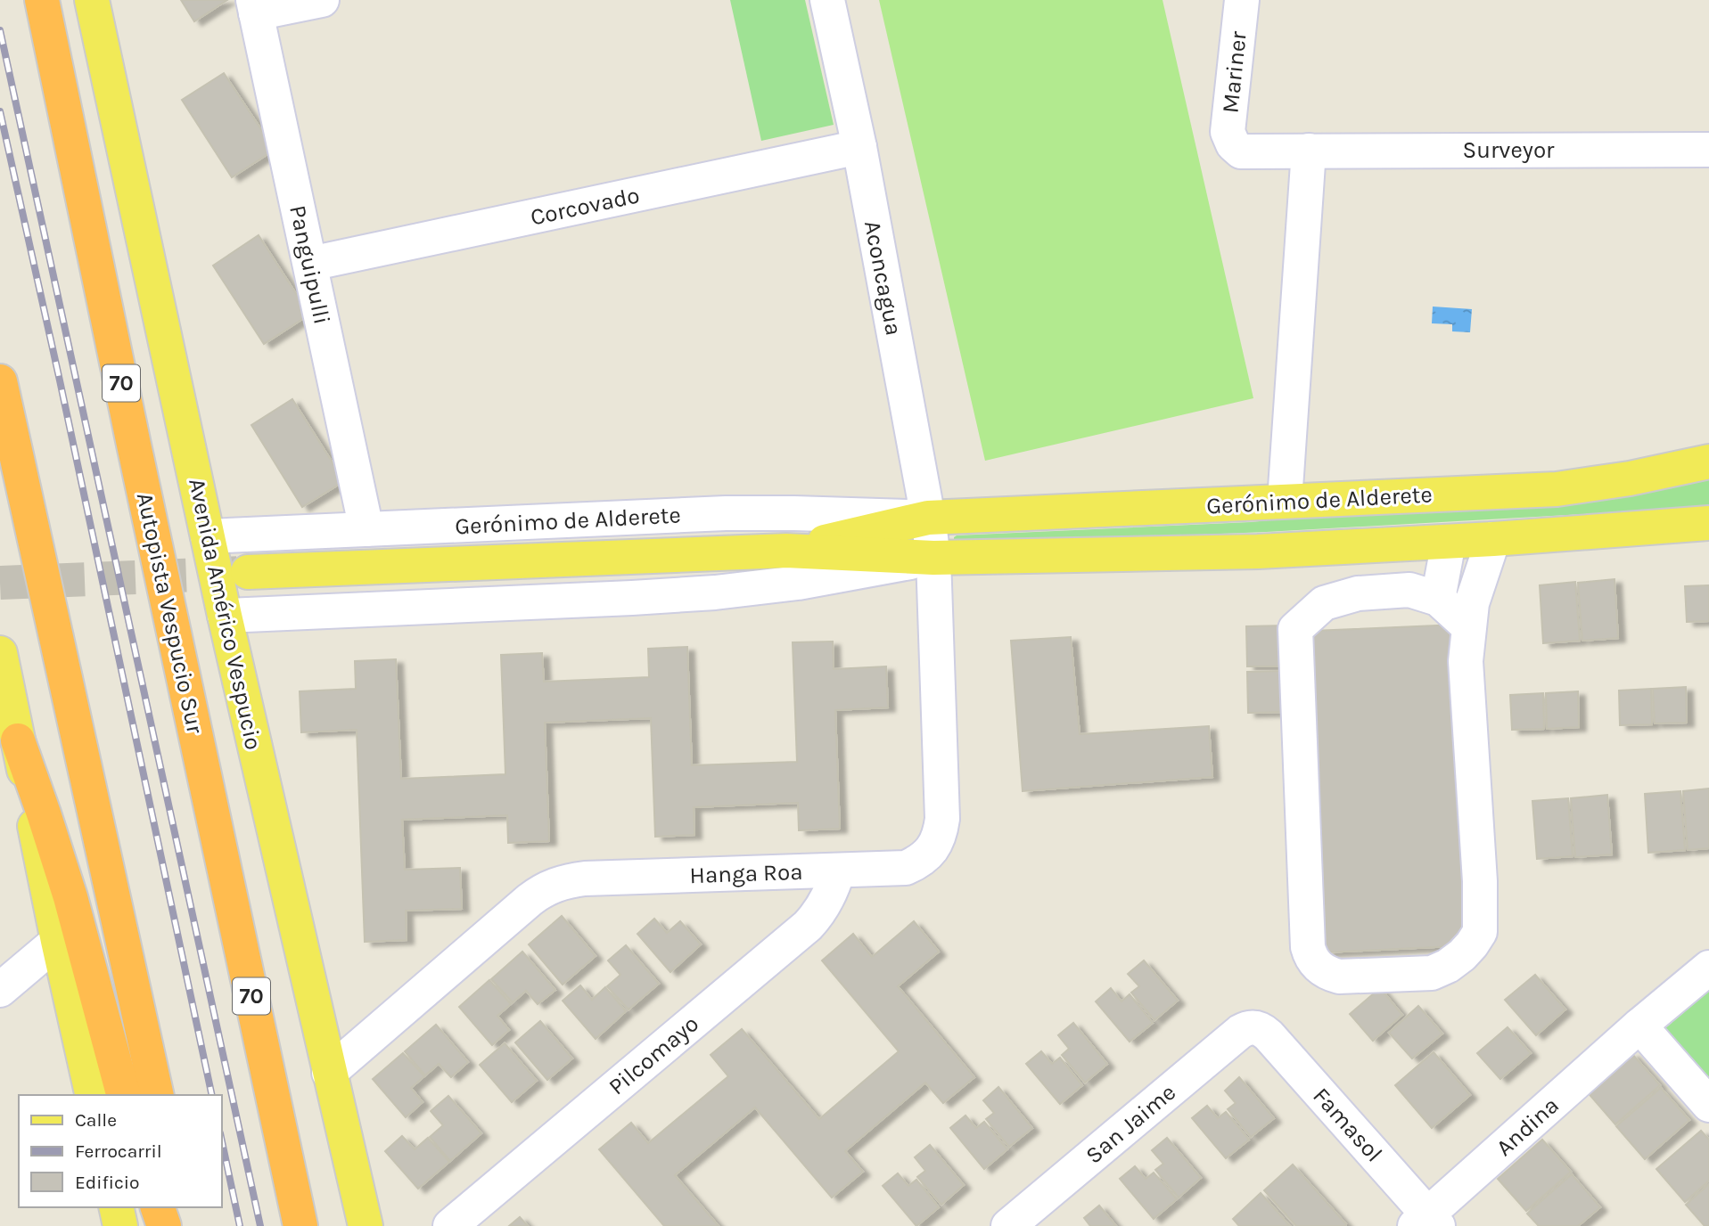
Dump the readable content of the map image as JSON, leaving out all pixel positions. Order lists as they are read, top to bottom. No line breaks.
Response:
{"streets":{"highway":["70","Autopista Vespucio Sur"],"main road":["Gerónimo de Alderete","Avenida Américo Vespucio"],"street":["Mariner","Surveyor","Corcovado","Panguipulli","Aconcagua","Hanga Roa","Pilcomayo","San Jaime","Famasol","Andina"]},"crossings":[["Mariner","Surveyor"],["Corcovado","Panguipulli"],["Corcovado","Aconcagua"],["Panguipulli","Gerónimo de Alderete"],["Aconcagua","Gerónimo de Alderete"],["Aconcagua","Hanga Roa"],["Gerónimo de Alderete","Avenida Américo Vespucio"],["Gerónimo de Alderete","Hanga Roa"],["Avenida Américo Vespucio","Hanga Roa"],["Hanga Roa","Pilcomayo"],["San Jaime","Famasol"],["Famasol","Andina"]],"legend":["Calle","Ferrocarril","Edificio"]}
